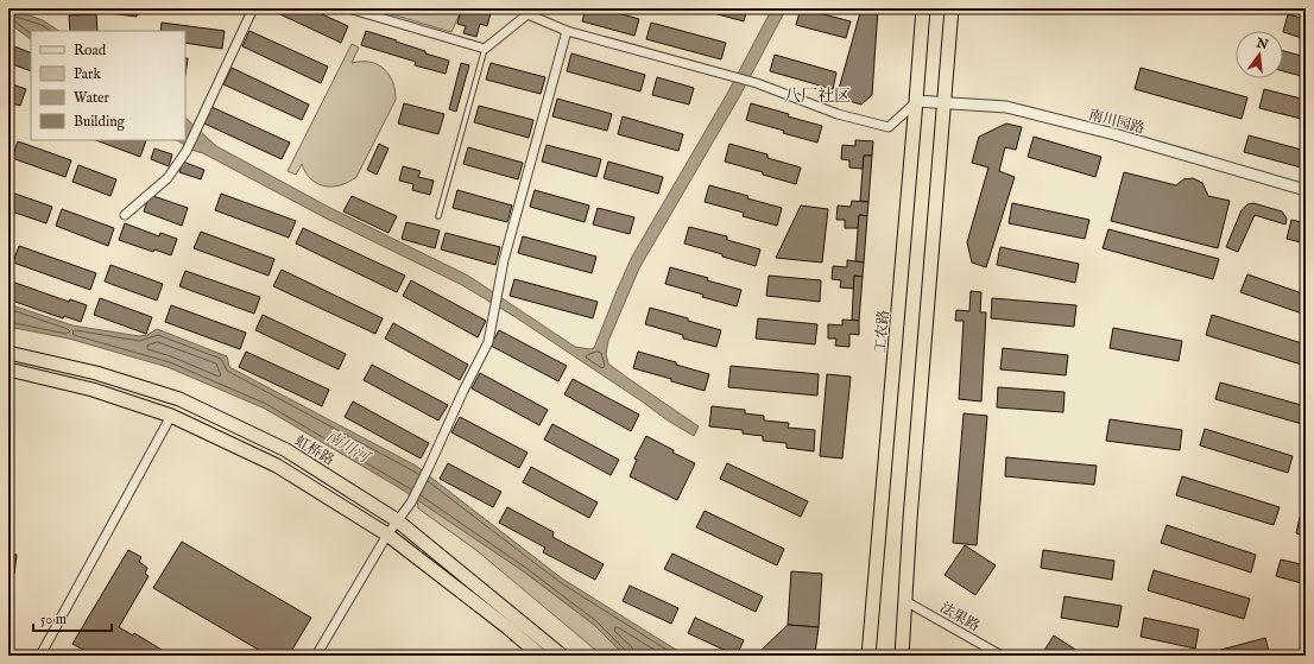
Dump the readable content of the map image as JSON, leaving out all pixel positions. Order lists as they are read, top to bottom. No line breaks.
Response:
{"streets":{"main road":["工农路","虹桥路"],"street":["南川园路","法果路"]},"crossings":[["南川园路","工农路"]],"districts":["八厂社区"],"water":["南川河"],"legend":["Road","Park","Water","Building"],"scale_bar":"50 m","north":"top"}
